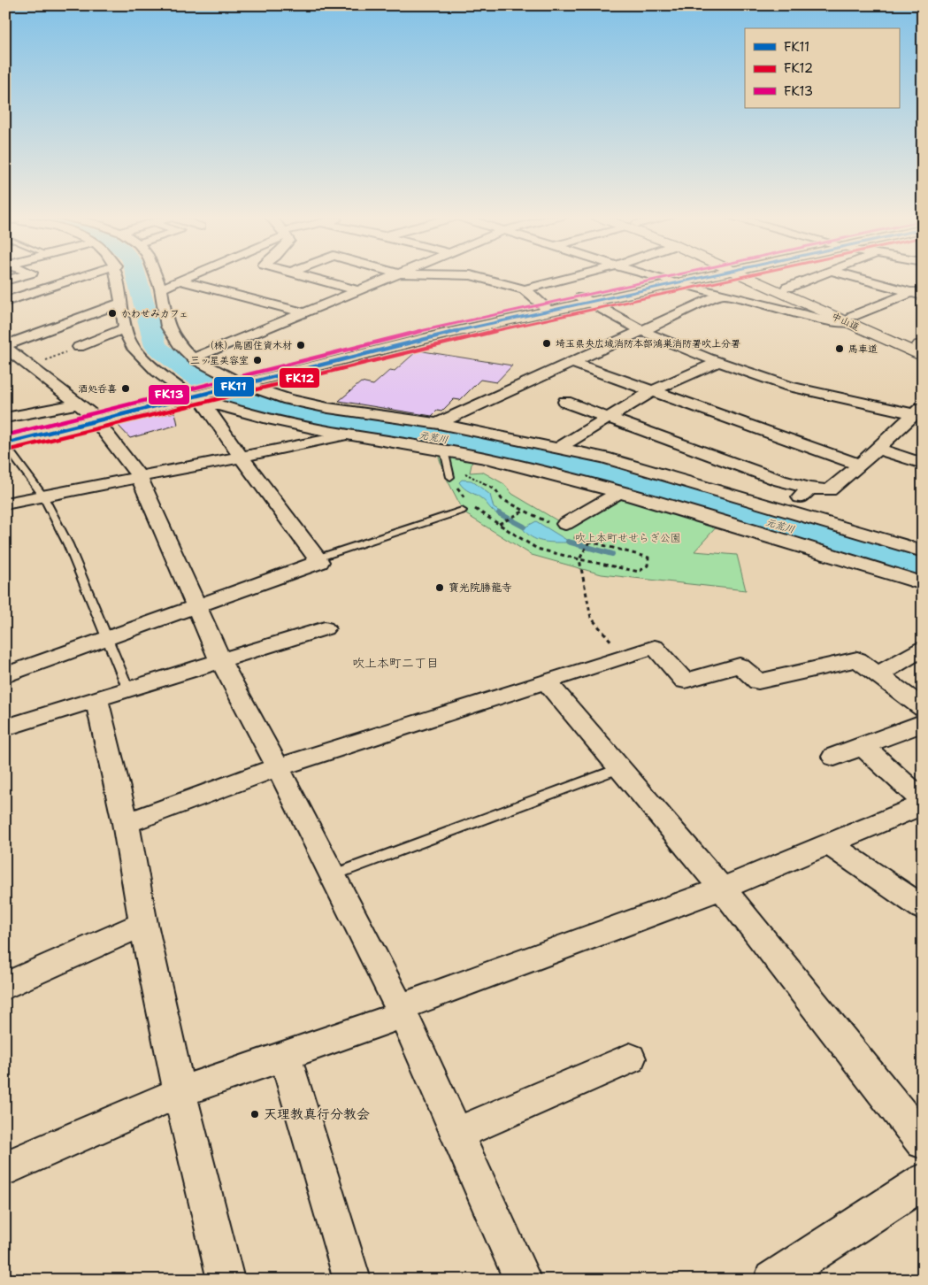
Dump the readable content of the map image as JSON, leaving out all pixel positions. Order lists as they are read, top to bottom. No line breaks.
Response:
{"streets":{"main road":["中山道"]},"districts":["吹上本町二丁目"],"water":["元荒川"],"parks":["吹上本町せせらぎ公園"],"places":["かわせみカフェ","埼玉県央広域消防本部鴻巣消防署吹上分署","（株）鳥國住資木材","馬車道","三ッ星美容室","酒処呑喜","寶光院勝龍寺","天理教真行分教会"],"lines":["transit line FK11","transit line FK12","transit line FK13"],"legend":["FK11","FK12","FK13"]}
